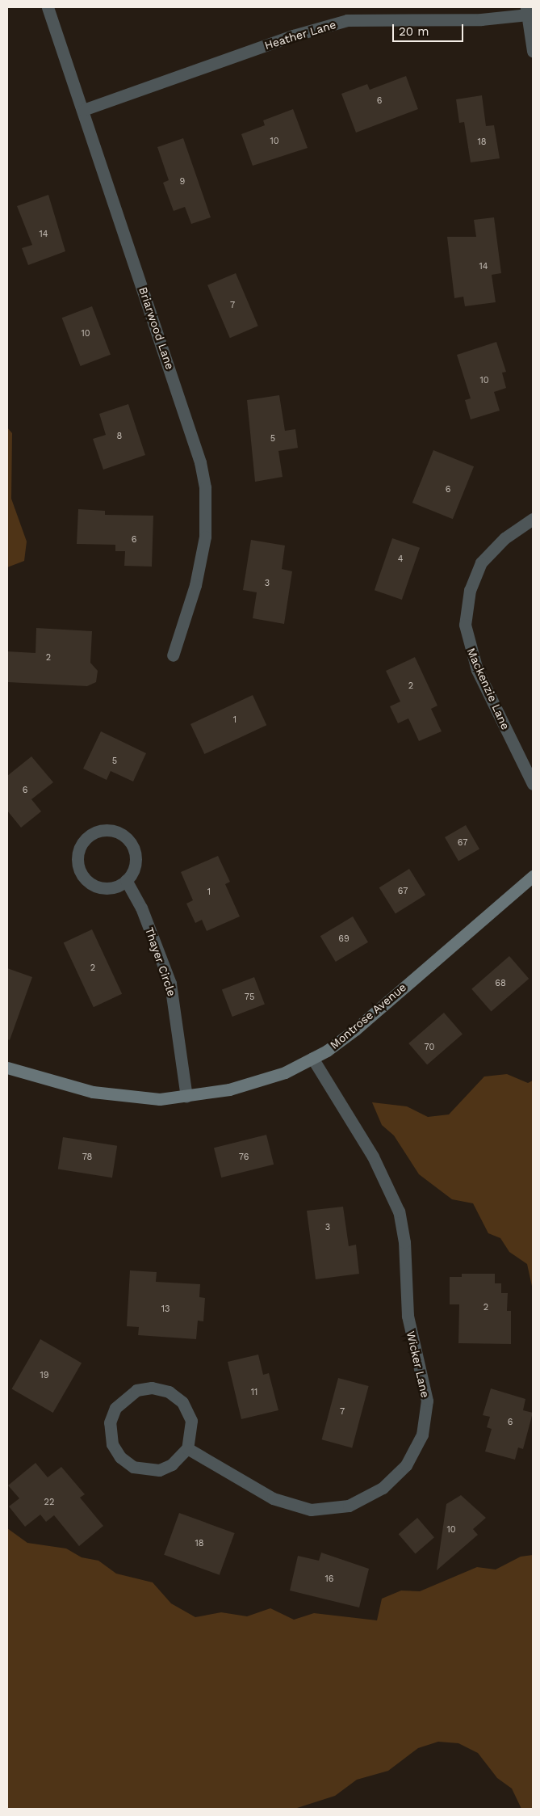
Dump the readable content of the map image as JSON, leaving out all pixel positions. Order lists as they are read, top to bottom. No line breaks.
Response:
{"streets":{"main road":["Montrose Avenue"],"street":["Heather Lane","Briarwood Lane","Mackenzie Lane","Thayer Circle","Wicker Lane"]},"crossings":[["Heather Lane","Briarwood Lane"],["Thayer Circle","Montrose Avenue"],["Montrose Avenue","Wicker Lane"]],"house_numbers":["6","10","18","9","14","14","7","10","10","8","5","6","6","4","3","2","2","1","5","6","67","67","1","69","2","68","75","70","78","76","3","2","13","19","11","7","6","22","10","18","16"],"scale_bar":"20 m"}
